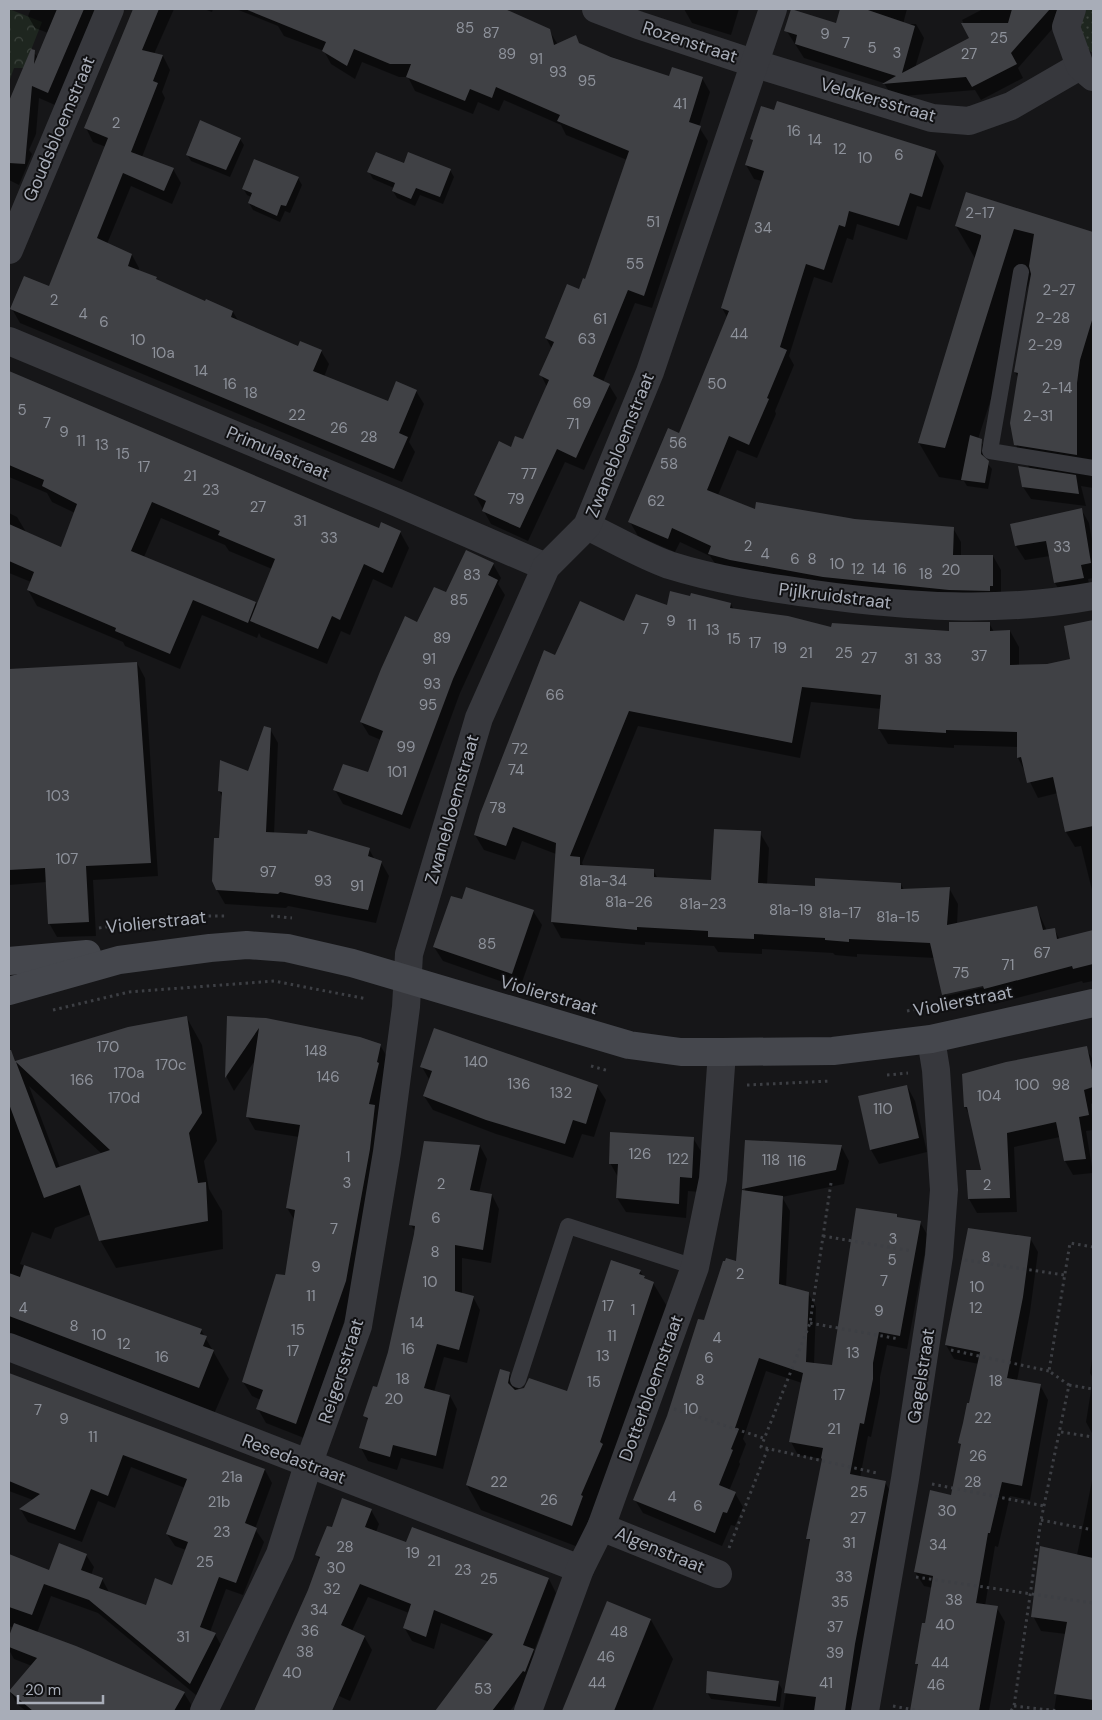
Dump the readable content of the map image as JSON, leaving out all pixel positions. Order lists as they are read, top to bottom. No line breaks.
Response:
{"streets":{"main road":["Violierstraat"],"street":["Rozenstraat","Veldkersstraat","Goudsbloemstraat","Zwanebloemstraat","Primulastraat","Pijlkruidstraat","Reigersstraat","Gagelstraat","Dotterbloemstraat","Resedastraat","Algenstraat"]},"crossings":[["Rozenstraat","Veldkersstraat"],["Rozenstraat","Zwanebloemstraat"],["Veldkersstraat","Zwanebloemstraat"],["Zwanebloemstraat","Primulastraat"],["Zwanebloemstraat","Pijlkruidstraat"],["Zwanebloemstraat","Violierstraat"],["Zwanebloemstraat","Reigersstraat"],["Violierstraat","Reigersstraat"],["Violierstraat","Gagelstraat"],["Violierstraat","Dotterbloemstraat"],["Reigersstraat","Resedastraat"],["Dotterbloemstraat","Resedastraat"],["Dotterbloemstraat","Algenstraat"]],"house_numbers":["85","87","9","25","7","5","3","89","27","91","93","95","41","2","16","14","12","6","10","2-17","51","34","55","2-27","2","4","2-28","61","6","44","63","10","2-29","10a","14","16","50","2-14","18","69","5","22","2-31","7","71","26","9","28","11","56","13","15","58","17","77","21","23","79","62","27","31","33","2","33","4","6","8","10","12","14","16","20","18","83","85","9","11","7","13","89","15","17","19","21","25","37","27","91","31","33","93","66","95","99","72","74","101","103","78","107","97","93","81a-34","91","81a-26","81a-23","81a-19","81a-17","81a-15","85","67","71","75","170","148","140","170c","170a","146","166","136","100","98","132","104","170d","110","126","1","122","118","116","3","2","2","6","7","3","8","8","5","9","2","7","10","10","11","17","4","12","1","9","14","8","15","10","11","4","12","16","17","13","13","16","6","18","8","18","15","17","20","10","7","22","9","21","11","26","21a","22","28","25","4","26","21b","6","30","27","23","31","34","28","19","21","25","30","23","33","25","32","38","35","34","40","37","36","48","31","38","39","46","44","40","44","41","46","53"],"scale_bar":"20 m"}
